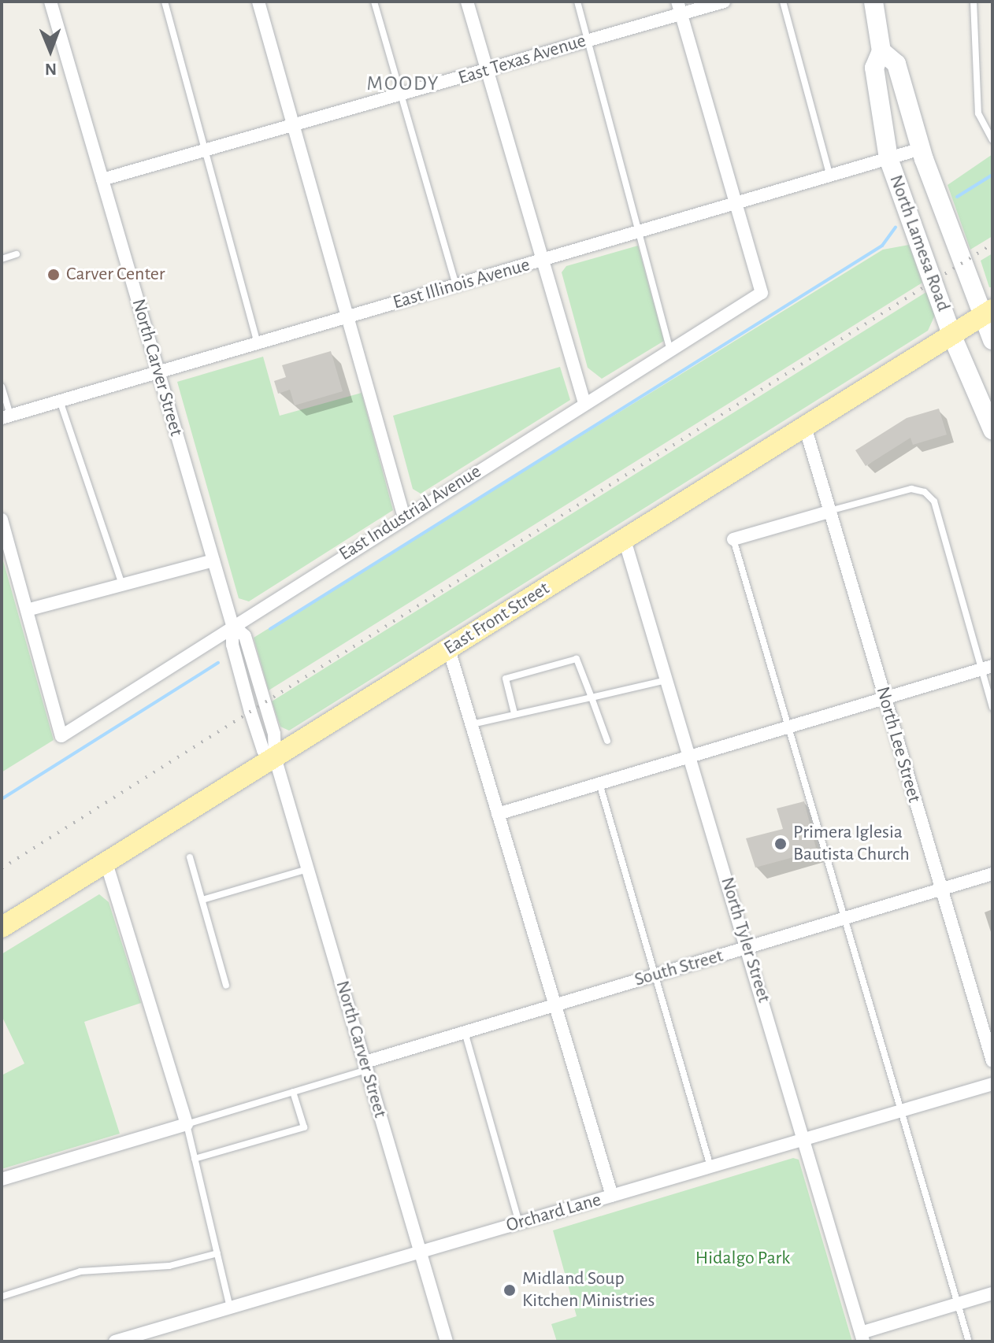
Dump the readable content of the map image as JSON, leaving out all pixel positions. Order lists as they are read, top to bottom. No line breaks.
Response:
{"streets":{"main road":["North Lamesa Road","East Front Street"],"street":["East Texas Avenue","East Illinois Avenue","North Carver Street","East Industrial Avenue","North Lee Street","North Tyler Street","South Street","Orchard Lane"]},"crossings":[["East Texas Avenue","North Carver Street"],["North Lamesa Road","East Illinois Avenue"],["North Lamesa Road","East Front Street"],["East Illinois Avenue","North Carver Street"],["East Illinois Avenue","East Industrial Avenue"],["North Carver Street","East Industrial Avenue"],["North Carver Street","East Front Street"],["North Carver Street","South Street"],["North Carver Street","Orchard Lane"],["East Front Street","North Lee Street"],["East Front Street","North Tyler Street"],["North Lee Street","South Street"],["North Tyler Street","South Street"],["North Tyler Street","Orchard Lane"]],"districts":["MOODY"],"parks":["Hidalgo Park"],"places":["Carver Center","Primera Iglesia Bautista Church","Midland Soup Kitchen Ministries"],"north":"bottom"}
